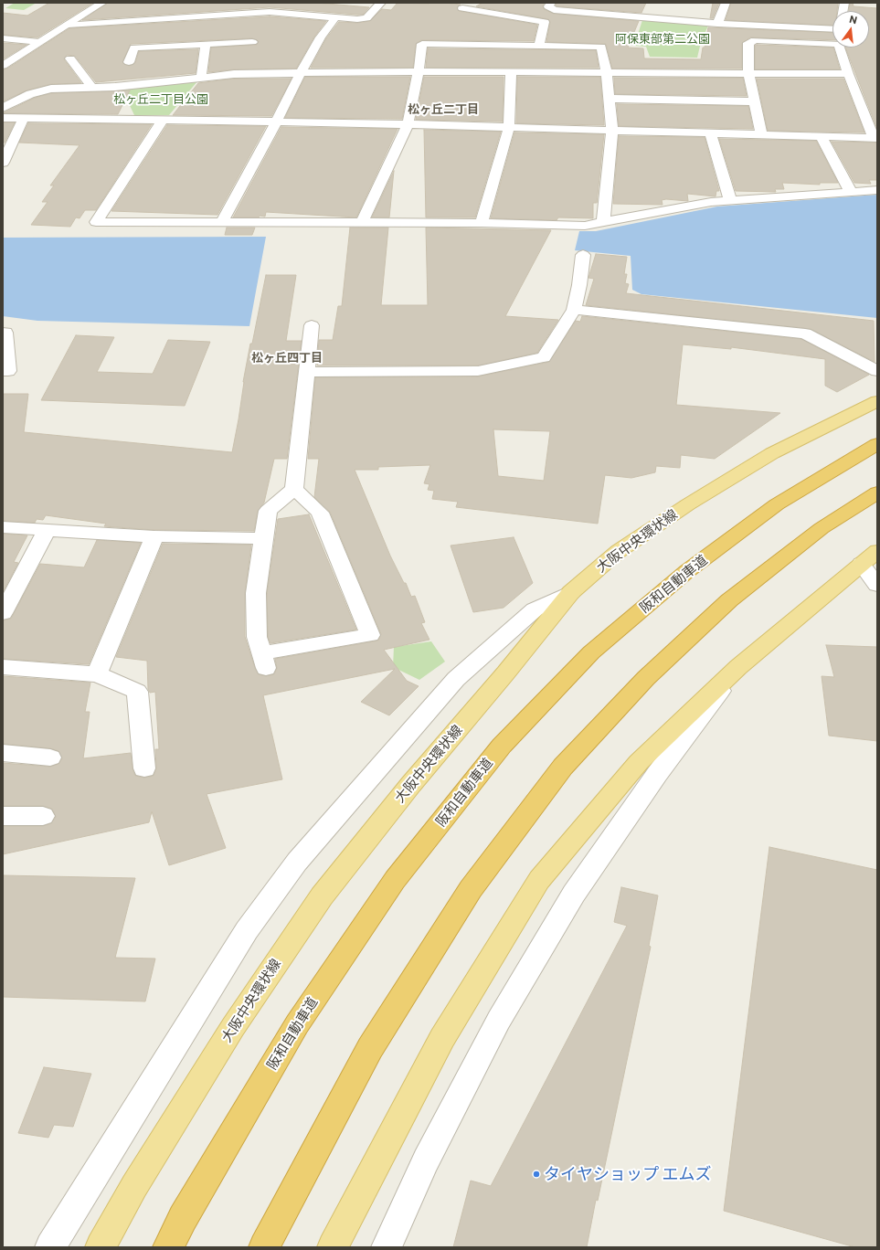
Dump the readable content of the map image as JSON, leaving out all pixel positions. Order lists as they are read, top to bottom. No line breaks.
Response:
{"streets":{"highway":["阪和自動車道"],"main road":["大阪中央環状線"]},"districts":["松ヶ丘二丁目","松ヶ丘四丁目"],"parks":["阿保東部第二公園","松ヶ丘二丁目公園"],"places":["タイヤショップ エムズ"],"north":"top"}
